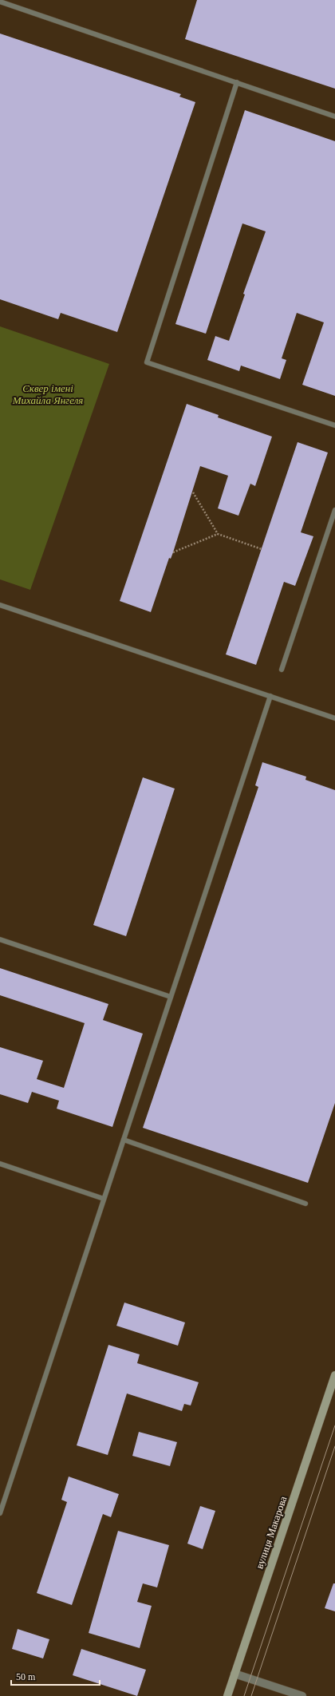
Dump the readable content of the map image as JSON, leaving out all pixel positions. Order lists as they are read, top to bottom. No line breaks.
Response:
{"streets":{"main road":["вулиця Макарова"]},"parks":["Сквер імені Михайла Янгеля"],"scale_bar":"50 m"}
